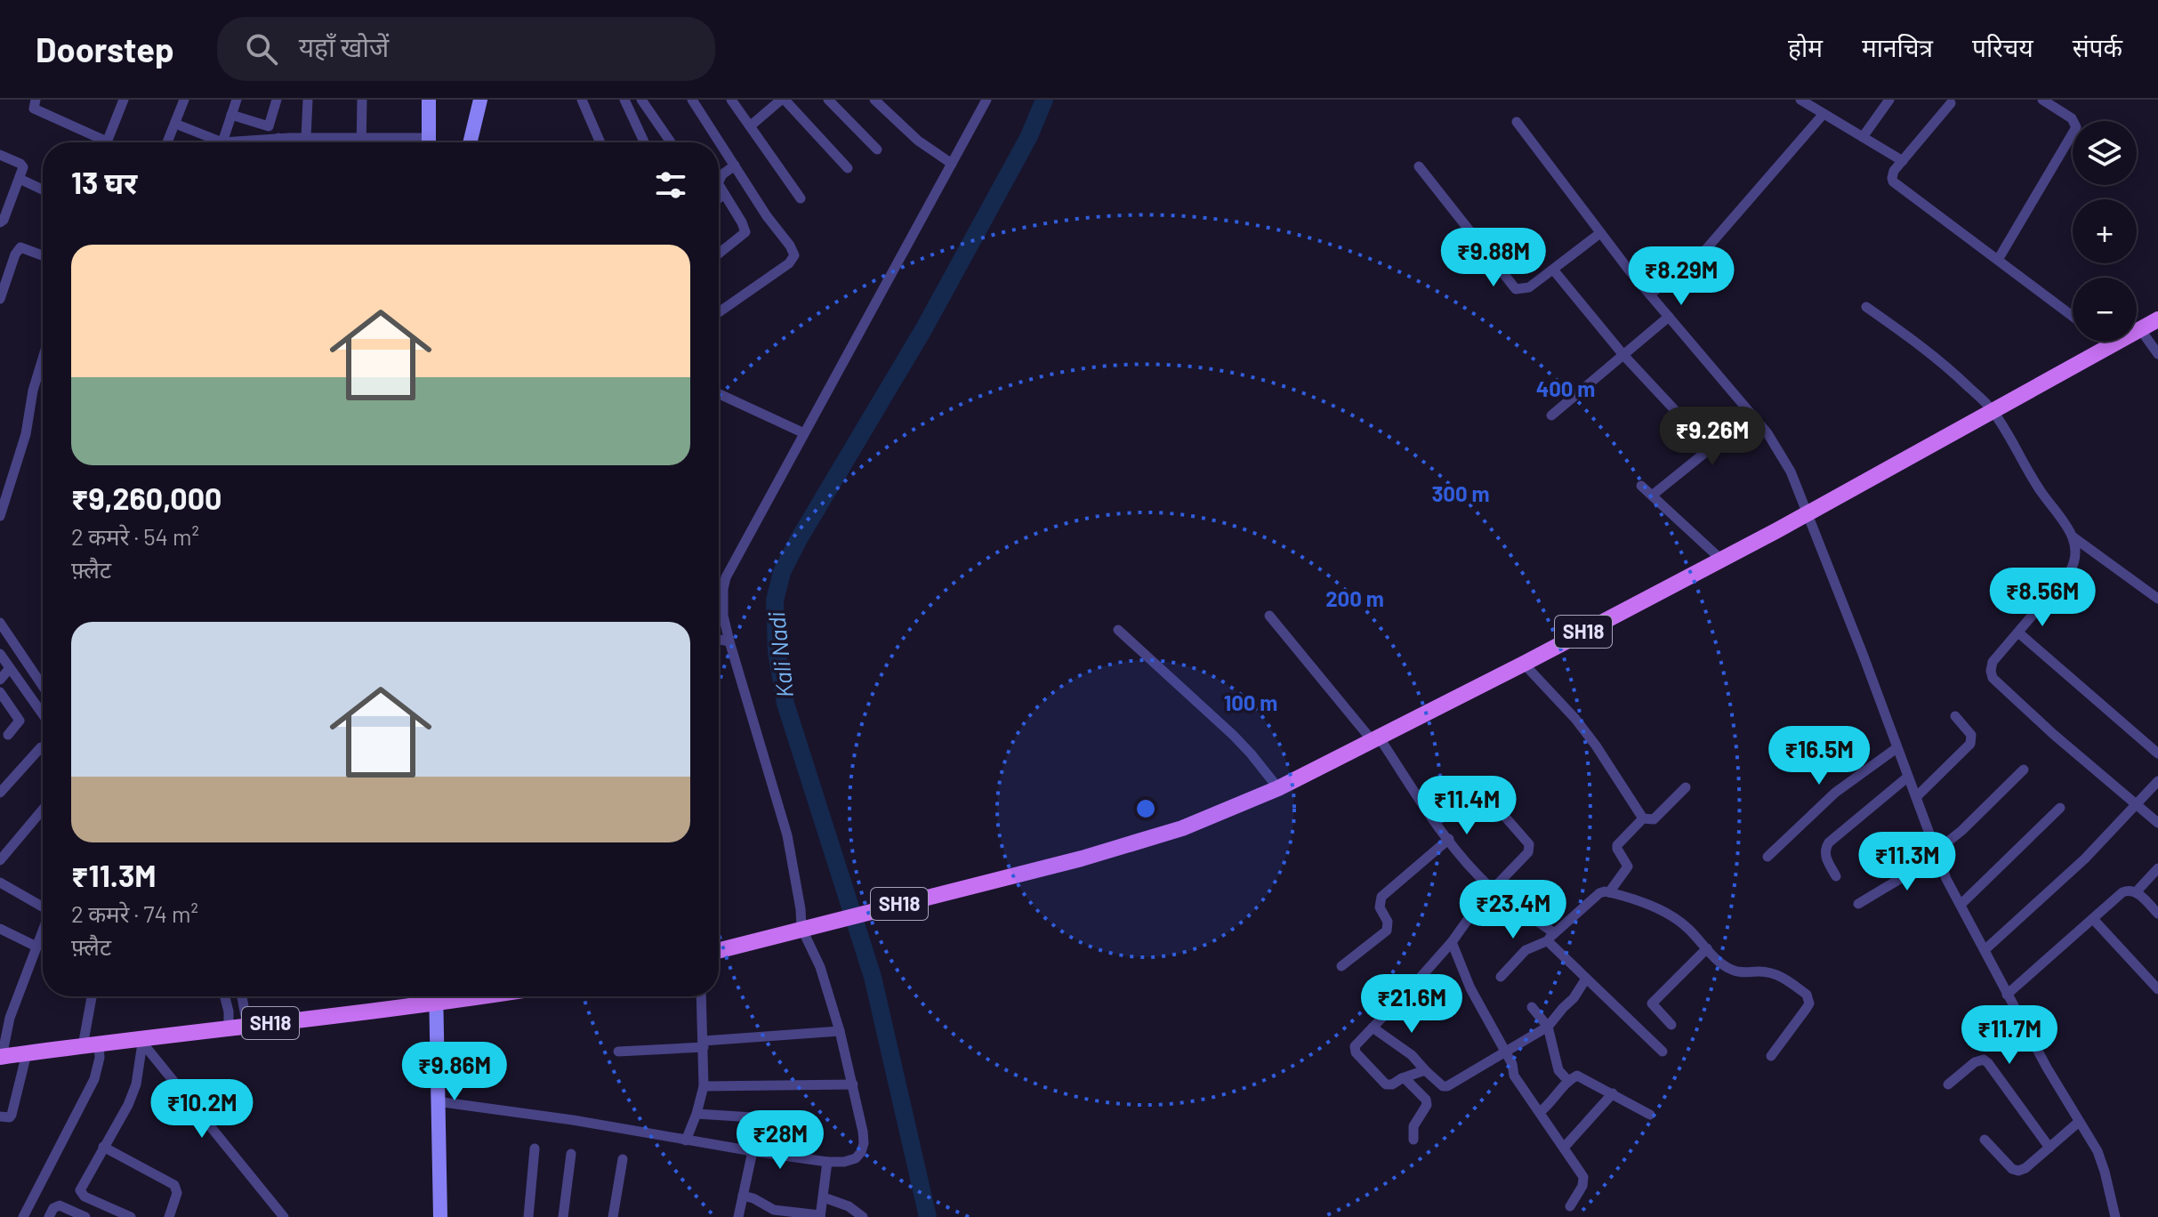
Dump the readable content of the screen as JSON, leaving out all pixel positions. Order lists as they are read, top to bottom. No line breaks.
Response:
{"streets":{"main road":["SH18"]},"water":["Kali Nadi"],"page":{"header":"Doorstep","search":"यहाँ खोजें","nav":["होम","मानचित्र","परिचय","संपर्क"],"map_buttons":["+","−"],"heading":"13 घर","price":["₹9.88M","₹8.29M","₹9.26M","₹8.56M","₹16.5M","₹11.4M","₹11.3M","₹23.4M","₹21.6M","₹11.7M","₹9.86M","₹10.2M","₹28M"],"list":[{"name":"₹9,260,000","note":"2 कमरे · 54 m² · फ़्लैट"},{"name":"₹11.3M","note":"2 कमरे · 74 m² · फ़्लैट"}]},"rings":["400 m","300 m","200 m","100 m"]}
